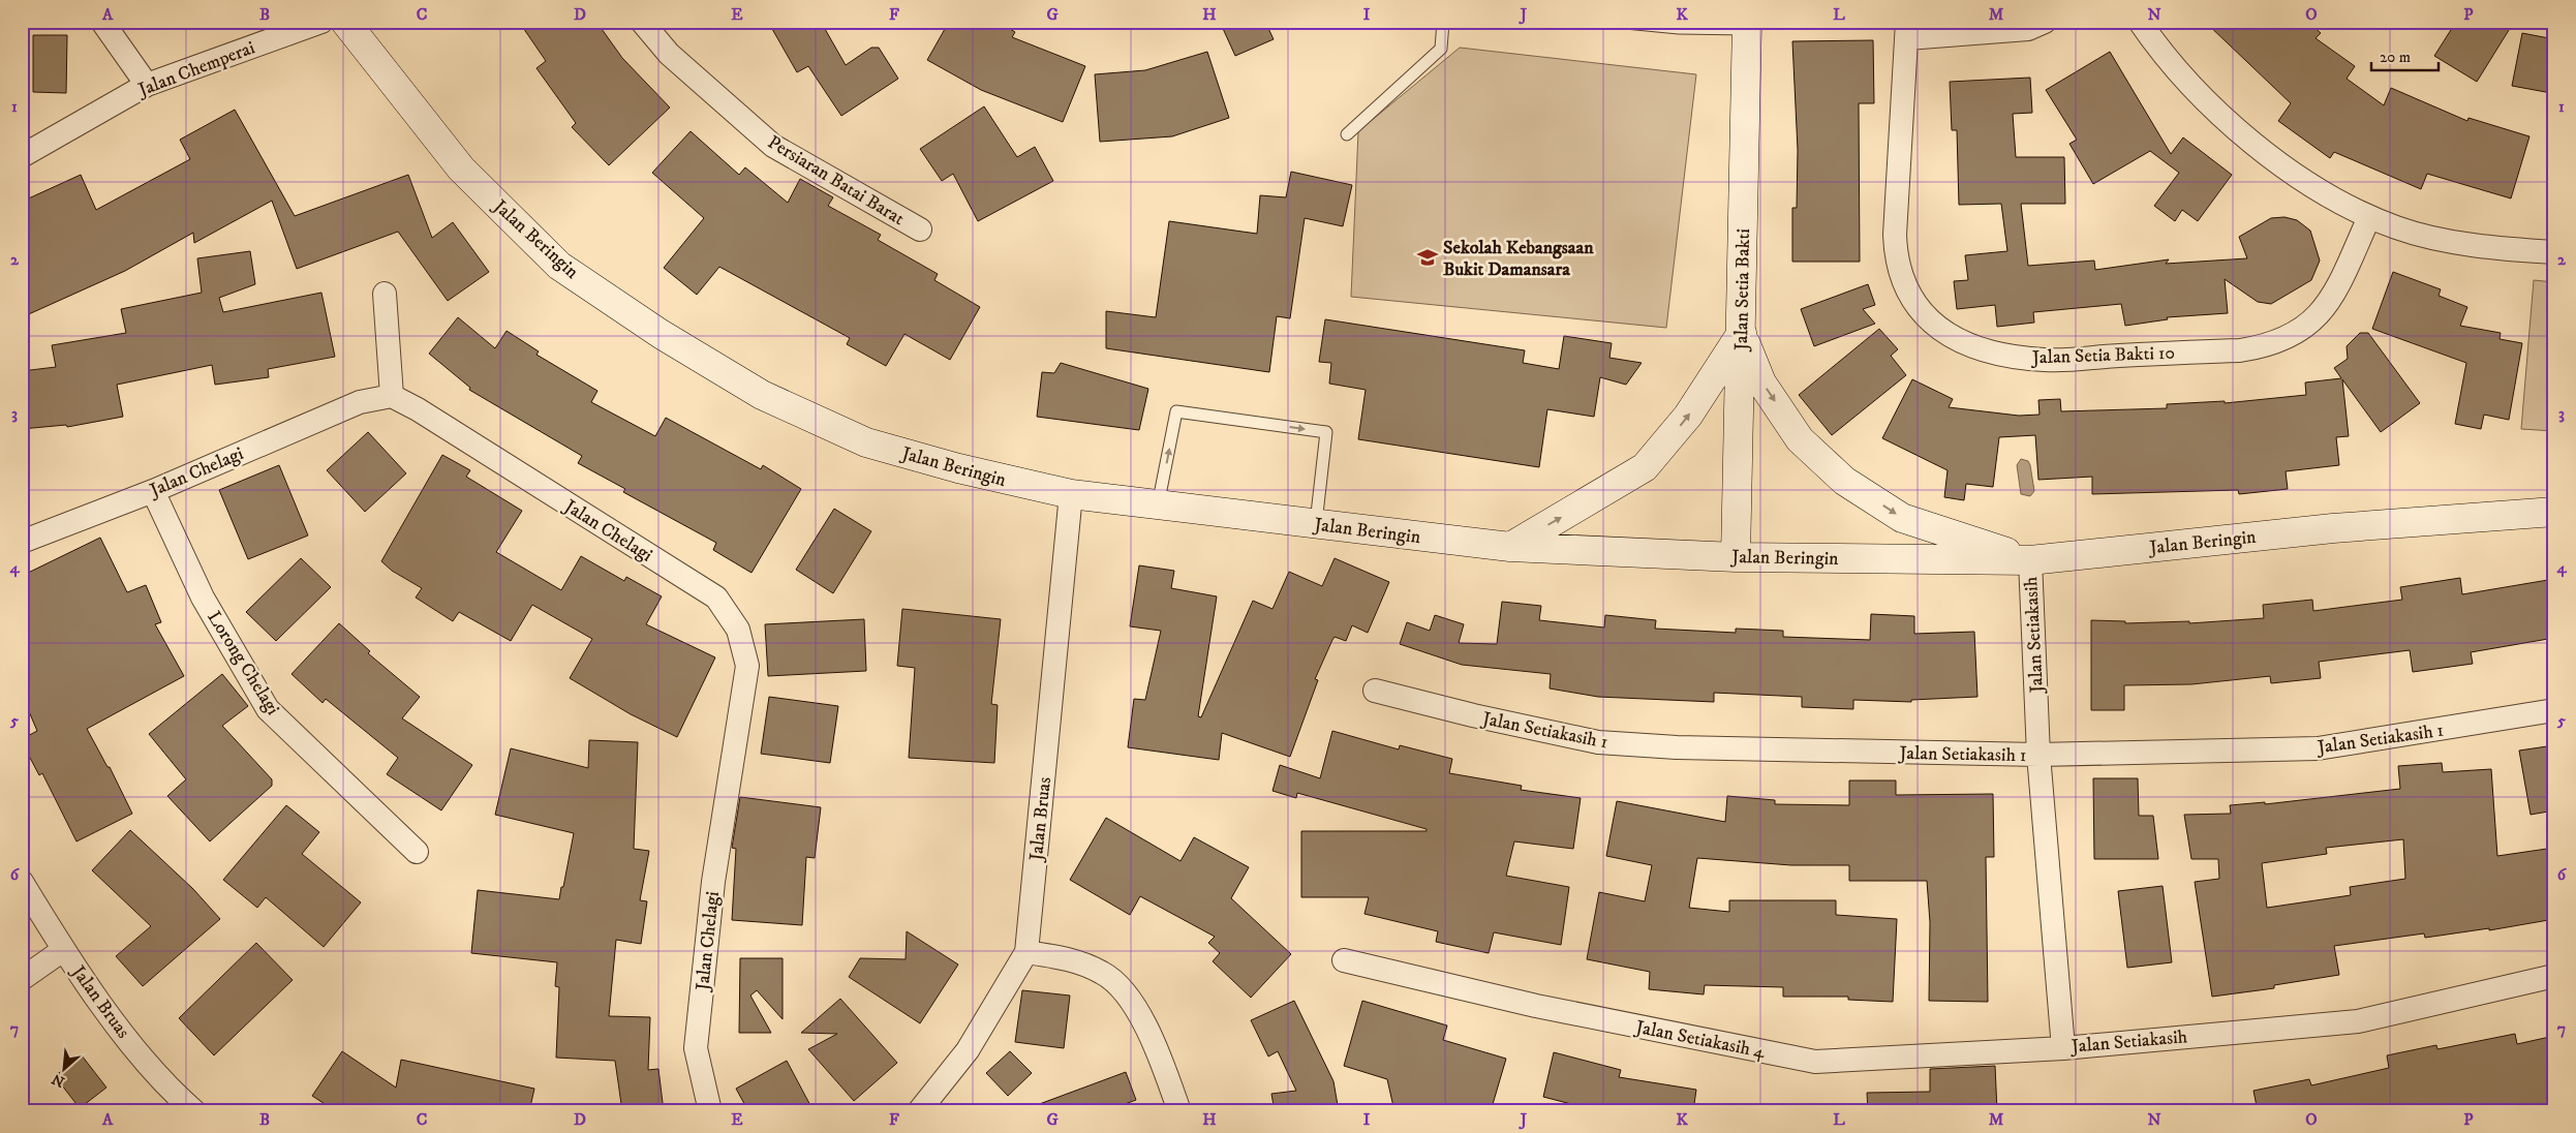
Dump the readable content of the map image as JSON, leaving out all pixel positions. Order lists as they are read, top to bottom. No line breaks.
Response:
{"streets":{"street":["Jalan Chemperai","Persiaran Batai Barat","Jalan Beringin","Jalan Setia Bakti","Jalan Setia Bakti 10","Jalan Chelagi","Jalan Setiakasih","Lorong Chelagi","Jalan Setiakasih 1","Jalan Bruas","Jalan Setiakasih 4"]},"crossings":[["Jalan Beringin","Jalan Setia Bakti"],["Jalan Beringin","Jalan Setiakasih"],["Jalan Beringin","Jalan Bruas"],["Jalan Chelagi","Lorong Chelagi"],["Jalan Setiakasih","Jalan Setiakasih 1"],["Jalan Setiakasih","Jalan Setiakasih 4"]],"places":{"school or university":["Sekolah Kebangsaan Bukit Damansara"]},"scale_bar":"20 m","north":"bottom left","grid":{"columns":["A","B","C","D","E","F","G","H","I","J","K","L","M","N","O","P"],"rows":["1","2","3","4","5","6","7"]}}
